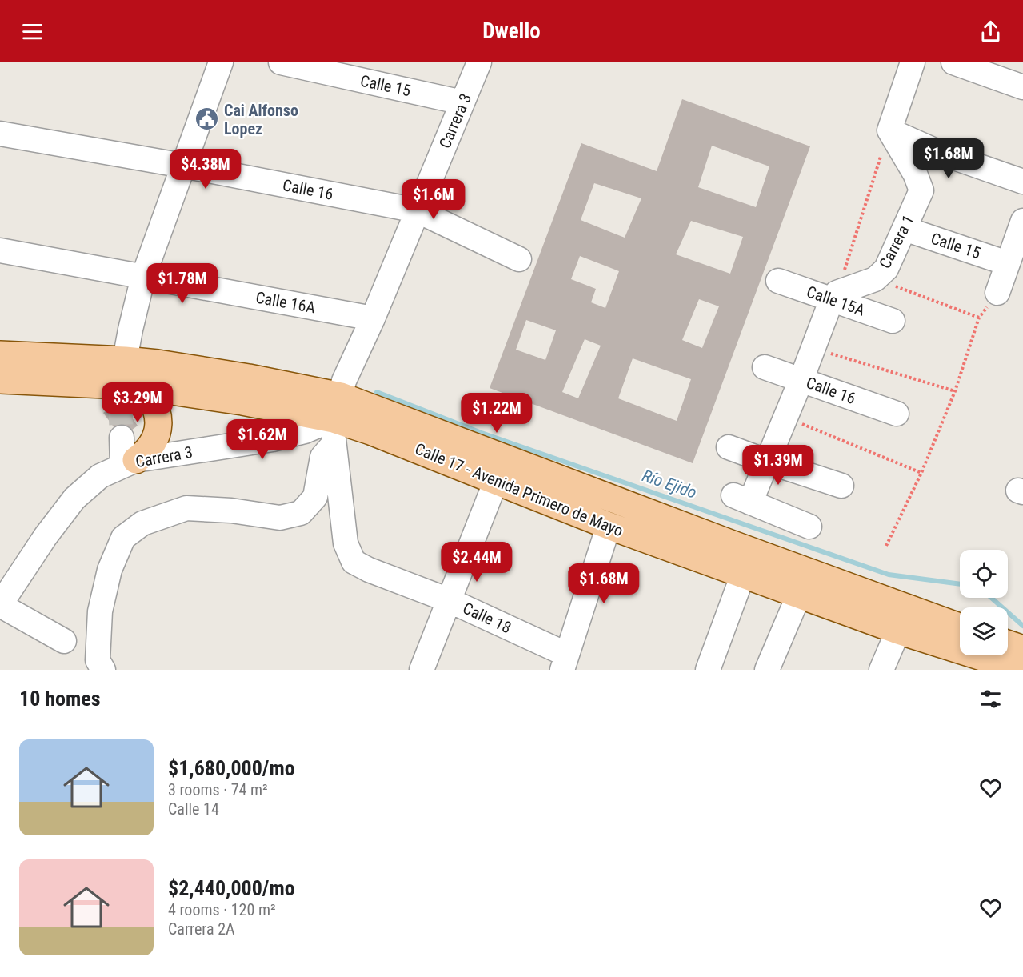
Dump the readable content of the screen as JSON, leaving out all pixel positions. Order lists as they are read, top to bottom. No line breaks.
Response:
{"streets":{"main road":["Calle 17 - Avenida Primero de Mayo"],"street":["Calle 15","Carrera 3","Calle 16","Carrera 1","Calle 15A","Calle 16A","Calle 18"]},"crossings":[["Calle 15","Carrera 3"],["Calle 15","Carrera 1"],["Carrera 3","Calle 16"],["Carrera 3","Calle 16A"],["Carrera 3","Calle 17 - Avenida Primero de Mayo"],["Carrera 3","Calle 18"],["Carrera 1","Calle 15A"],["Calle 17 - Avenida Primero de Mayo","Calle 18"]],"water":["Río Ejido"],"places":{"public building":["Cai Alfonso Lopez"]},"page":{"header":"Dwello","price":["$1.68M","$4.38M","$1.6M","$1.78M","$3.29M","$1.22M","$1.62M","$1.39M","$2.44M","$1.68M"],"heading":"10 homes","list":[{"name":"$1,680,000/mo","note":"3 rooms · 74 m² · Calle 14"},{"name":"$2,440,000/mo","note":"4 rooms · 120 m² · Carrera 2A"}]}}
